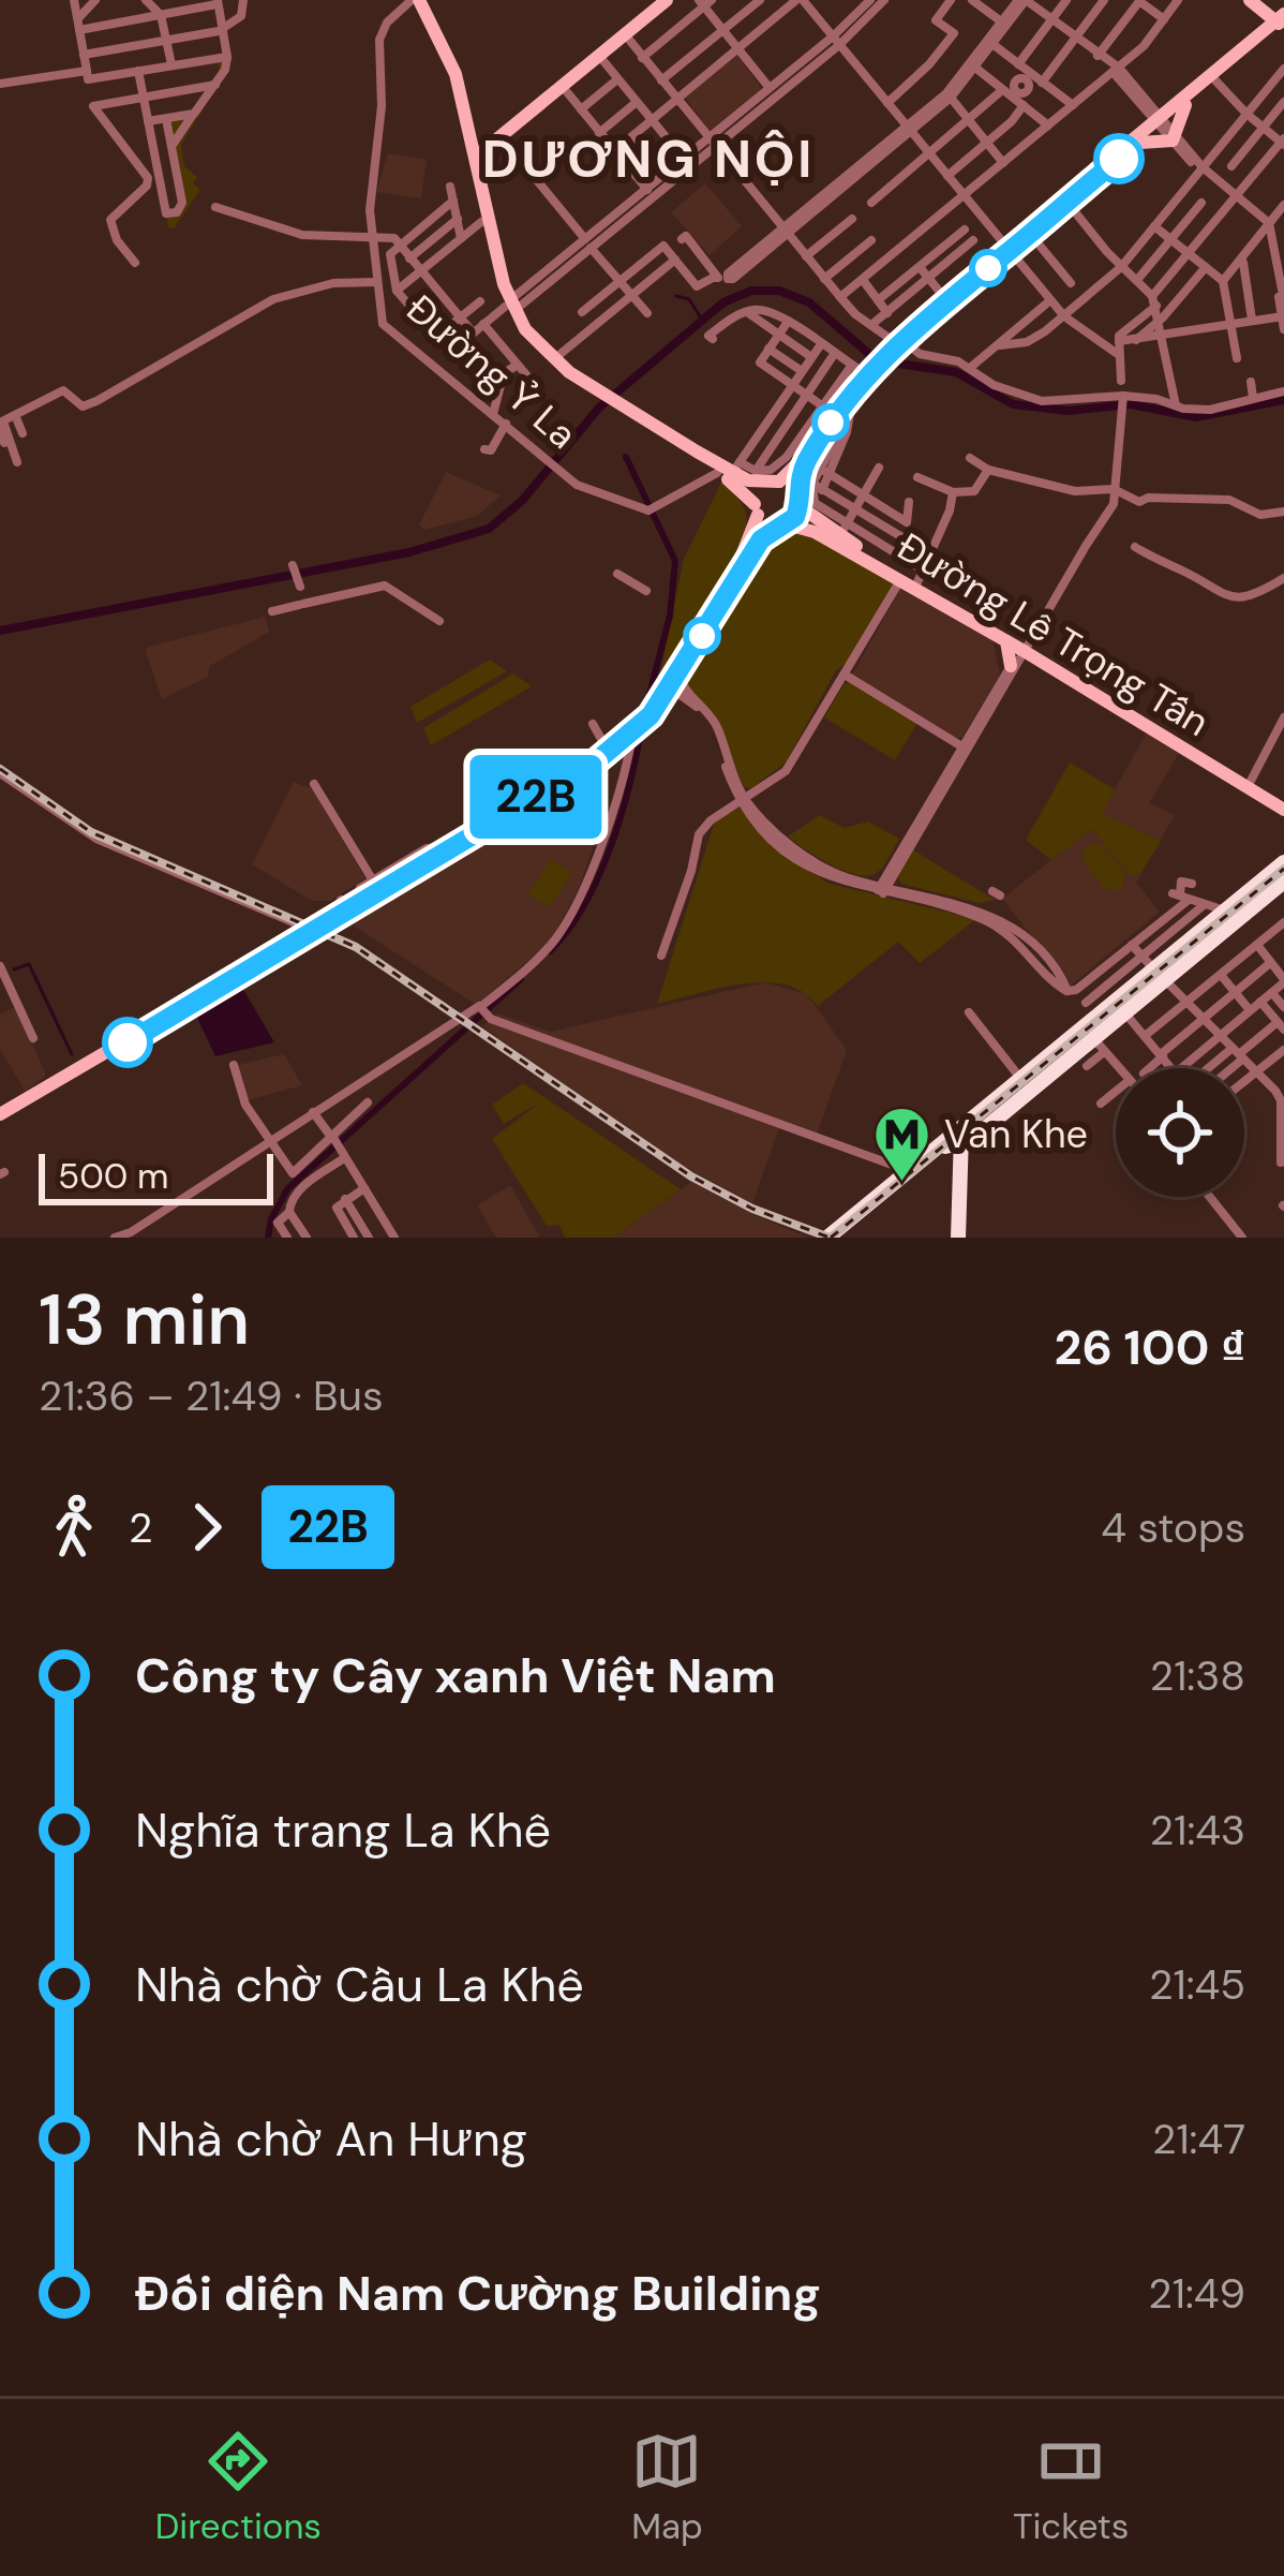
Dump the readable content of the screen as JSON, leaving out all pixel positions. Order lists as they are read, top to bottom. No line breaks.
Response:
{"streets":{"main road":["Đường Lê Trọng Tấn"],"street":["Đường Ỷ La"]},"crossings":[["Đường Ỷ La","Đường Lê Trọng Tấn"]],"districts":["DƯƠNG NỘI"],"places":{"metro station":["Van Khe"]},"lines":["bus line 22B"],"scale_bar":"500 m","page":{"on_map":"22B","scale":"500 m","heading":["13 min","21:36 – 21:49 · Bus","26 100 ₫"],"legs":["2","22B","4 stops"],"list":[{"name":"Công ty Cây xanh Việt Nam","value":"21:38"},{"name":"Nghĩa trang La Khê","value":"21:43"},{"name":"Nhà chờ Cầu La Khê","value":"21:45"},{"name":"Nhà chờ An Hưng","value":"21:47"},{"name":"Đối diện Nam Cường Building","value":"21:49"}],"tabs":["Directions","Map","Tickets"]}}
